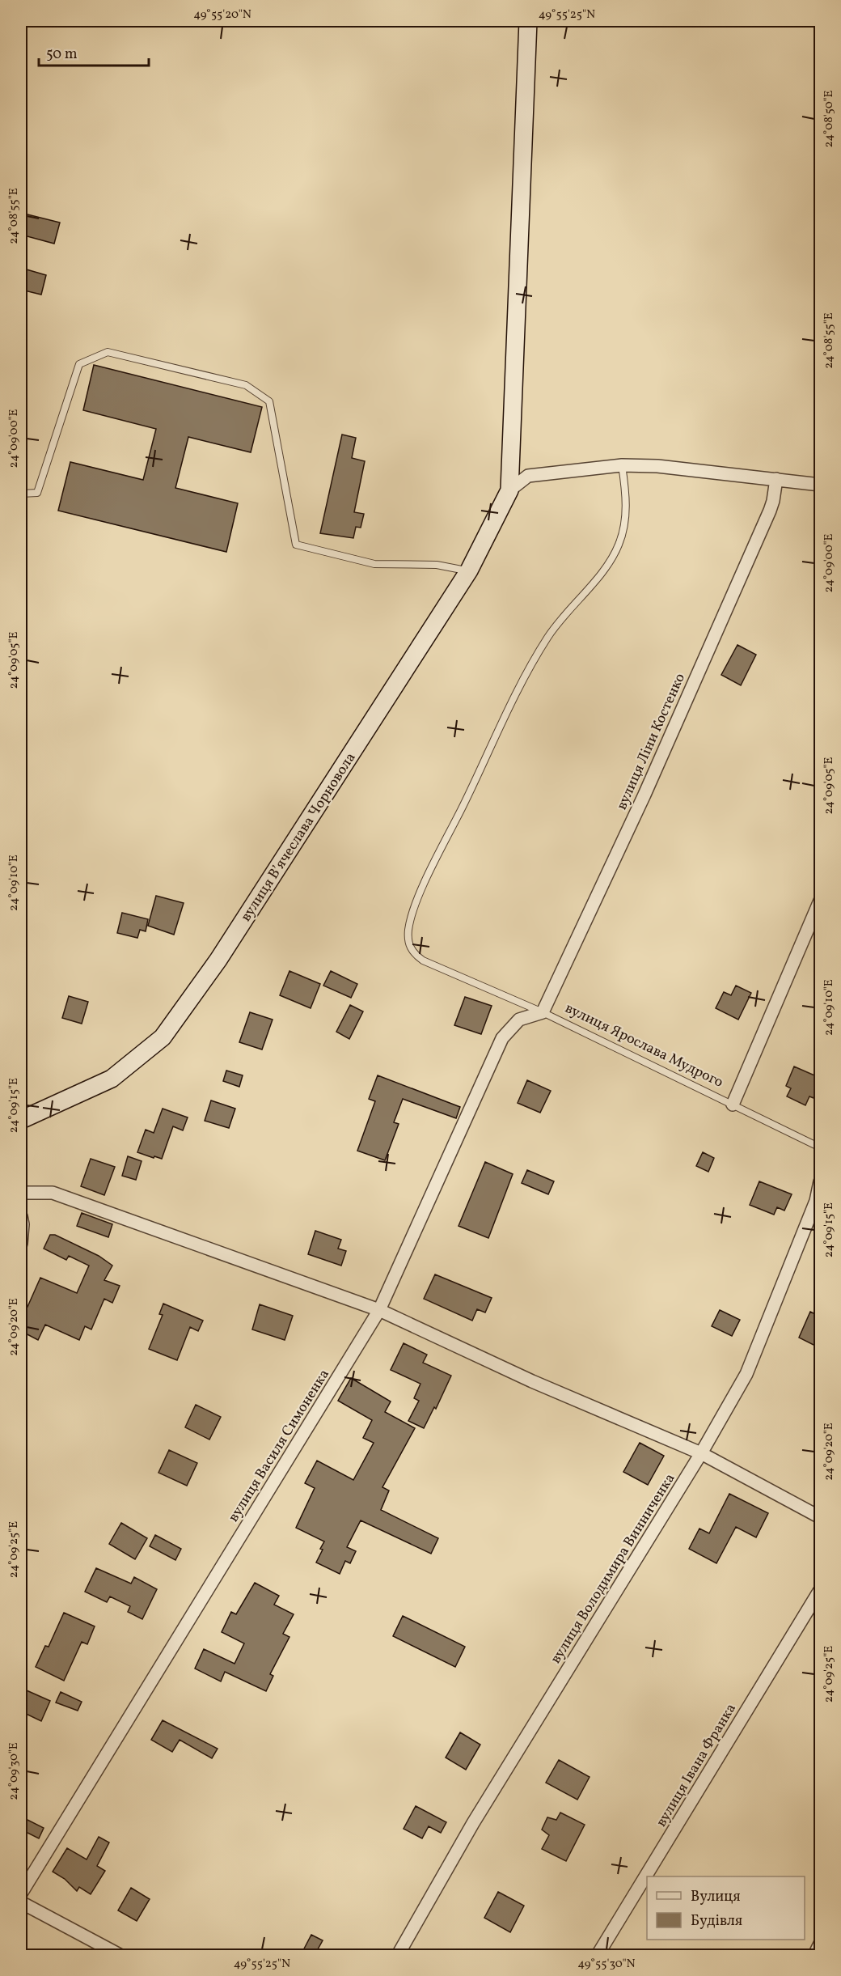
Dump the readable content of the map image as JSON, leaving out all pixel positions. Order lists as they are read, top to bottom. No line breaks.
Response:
{"streets":{"street":["вулиця Ліни Костенко","вулиця Вʼячеслава Чорновола","вулиця Ярослава Мудрого","вулиця Василя Симоненка","вулиця Володимира Винниченка","вулиця Івана Франка"]},"crossings":[["вулиця Ліни Костенко","вулиця Ярослава Мудрого"],["вулиця Ліни Костенко","вулиця Василя Симоненка"],["вулиця Ярослава Мудрого","вулиця Василя Симоненка"]],"legend":["Вулиця","Будівля"],"scale_bar":"50 m","coordinates":["49°55'20\"N","49°55'25\"N","24°08'50\"E","24°08'55\"E","24°09'00\"E","24°09'05\"E","24°09'10\"E","24°09'15\"E","24°09'20\"E","24°09'25\"E","24°09'30\"E","49°55'30\"N"]}
